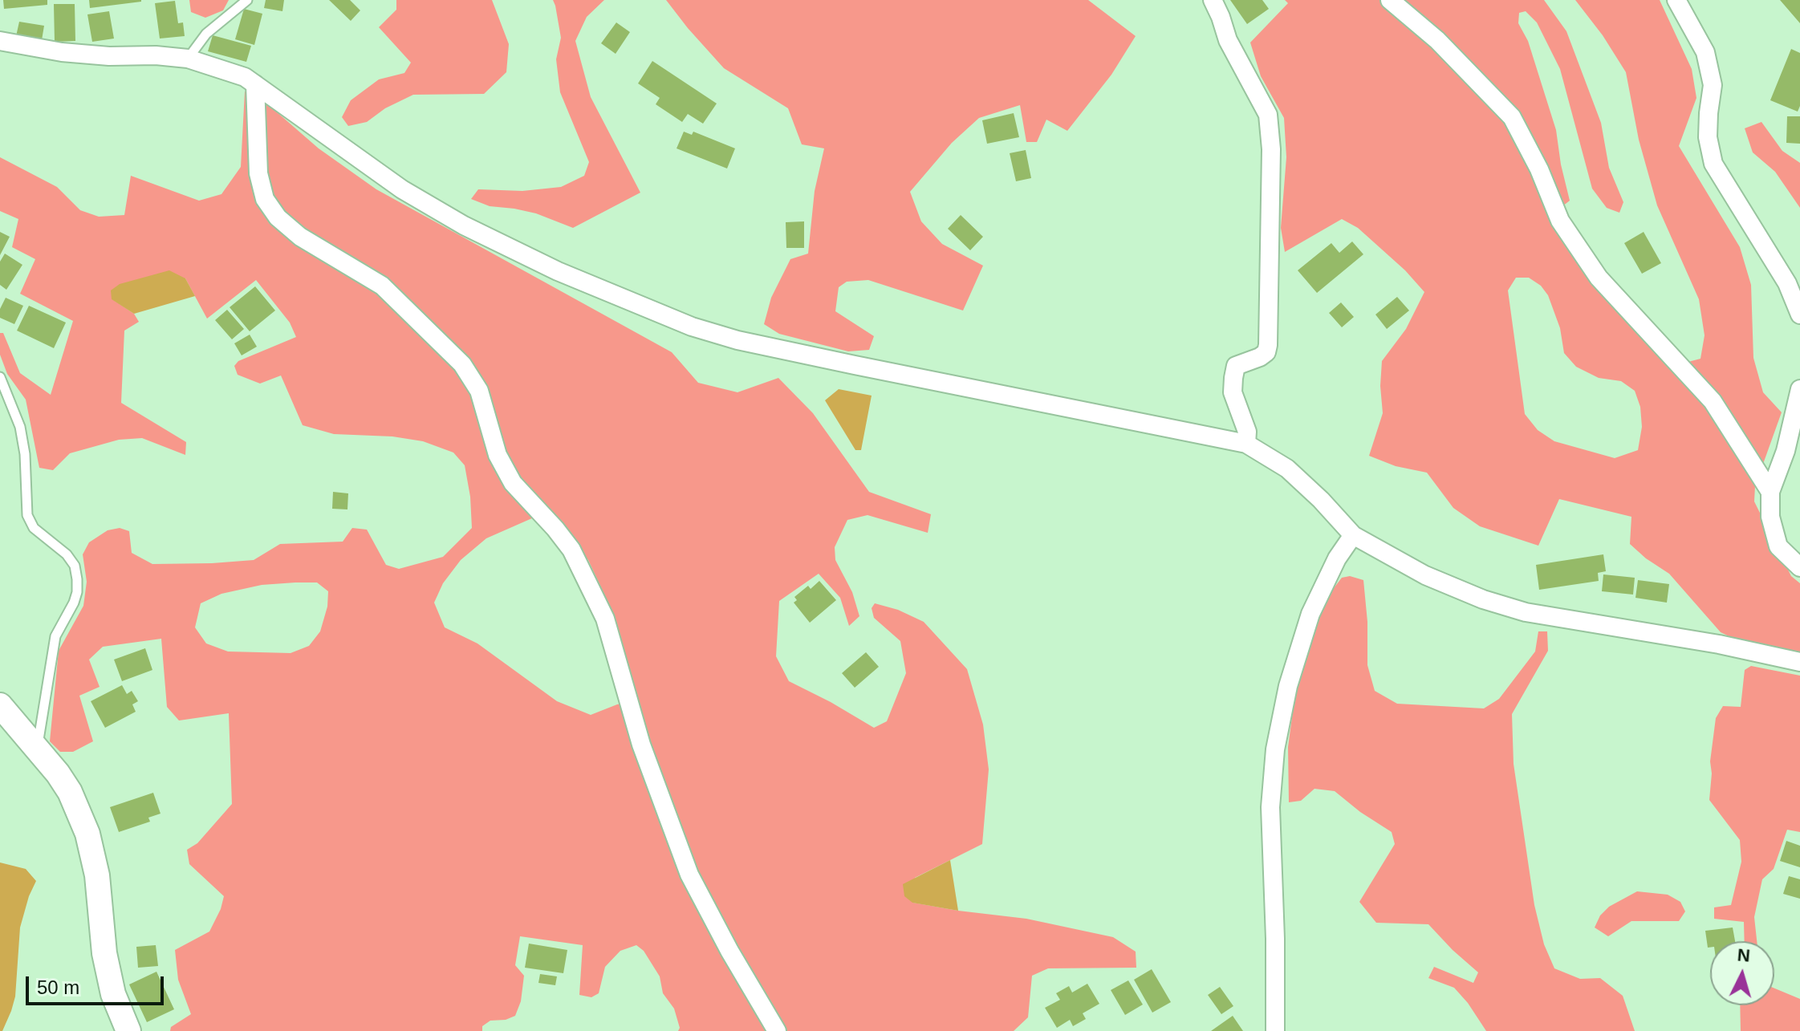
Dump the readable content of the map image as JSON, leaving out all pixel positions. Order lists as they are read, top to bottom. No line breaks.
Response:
{"scale_bar":"50 m","north":"top"}
